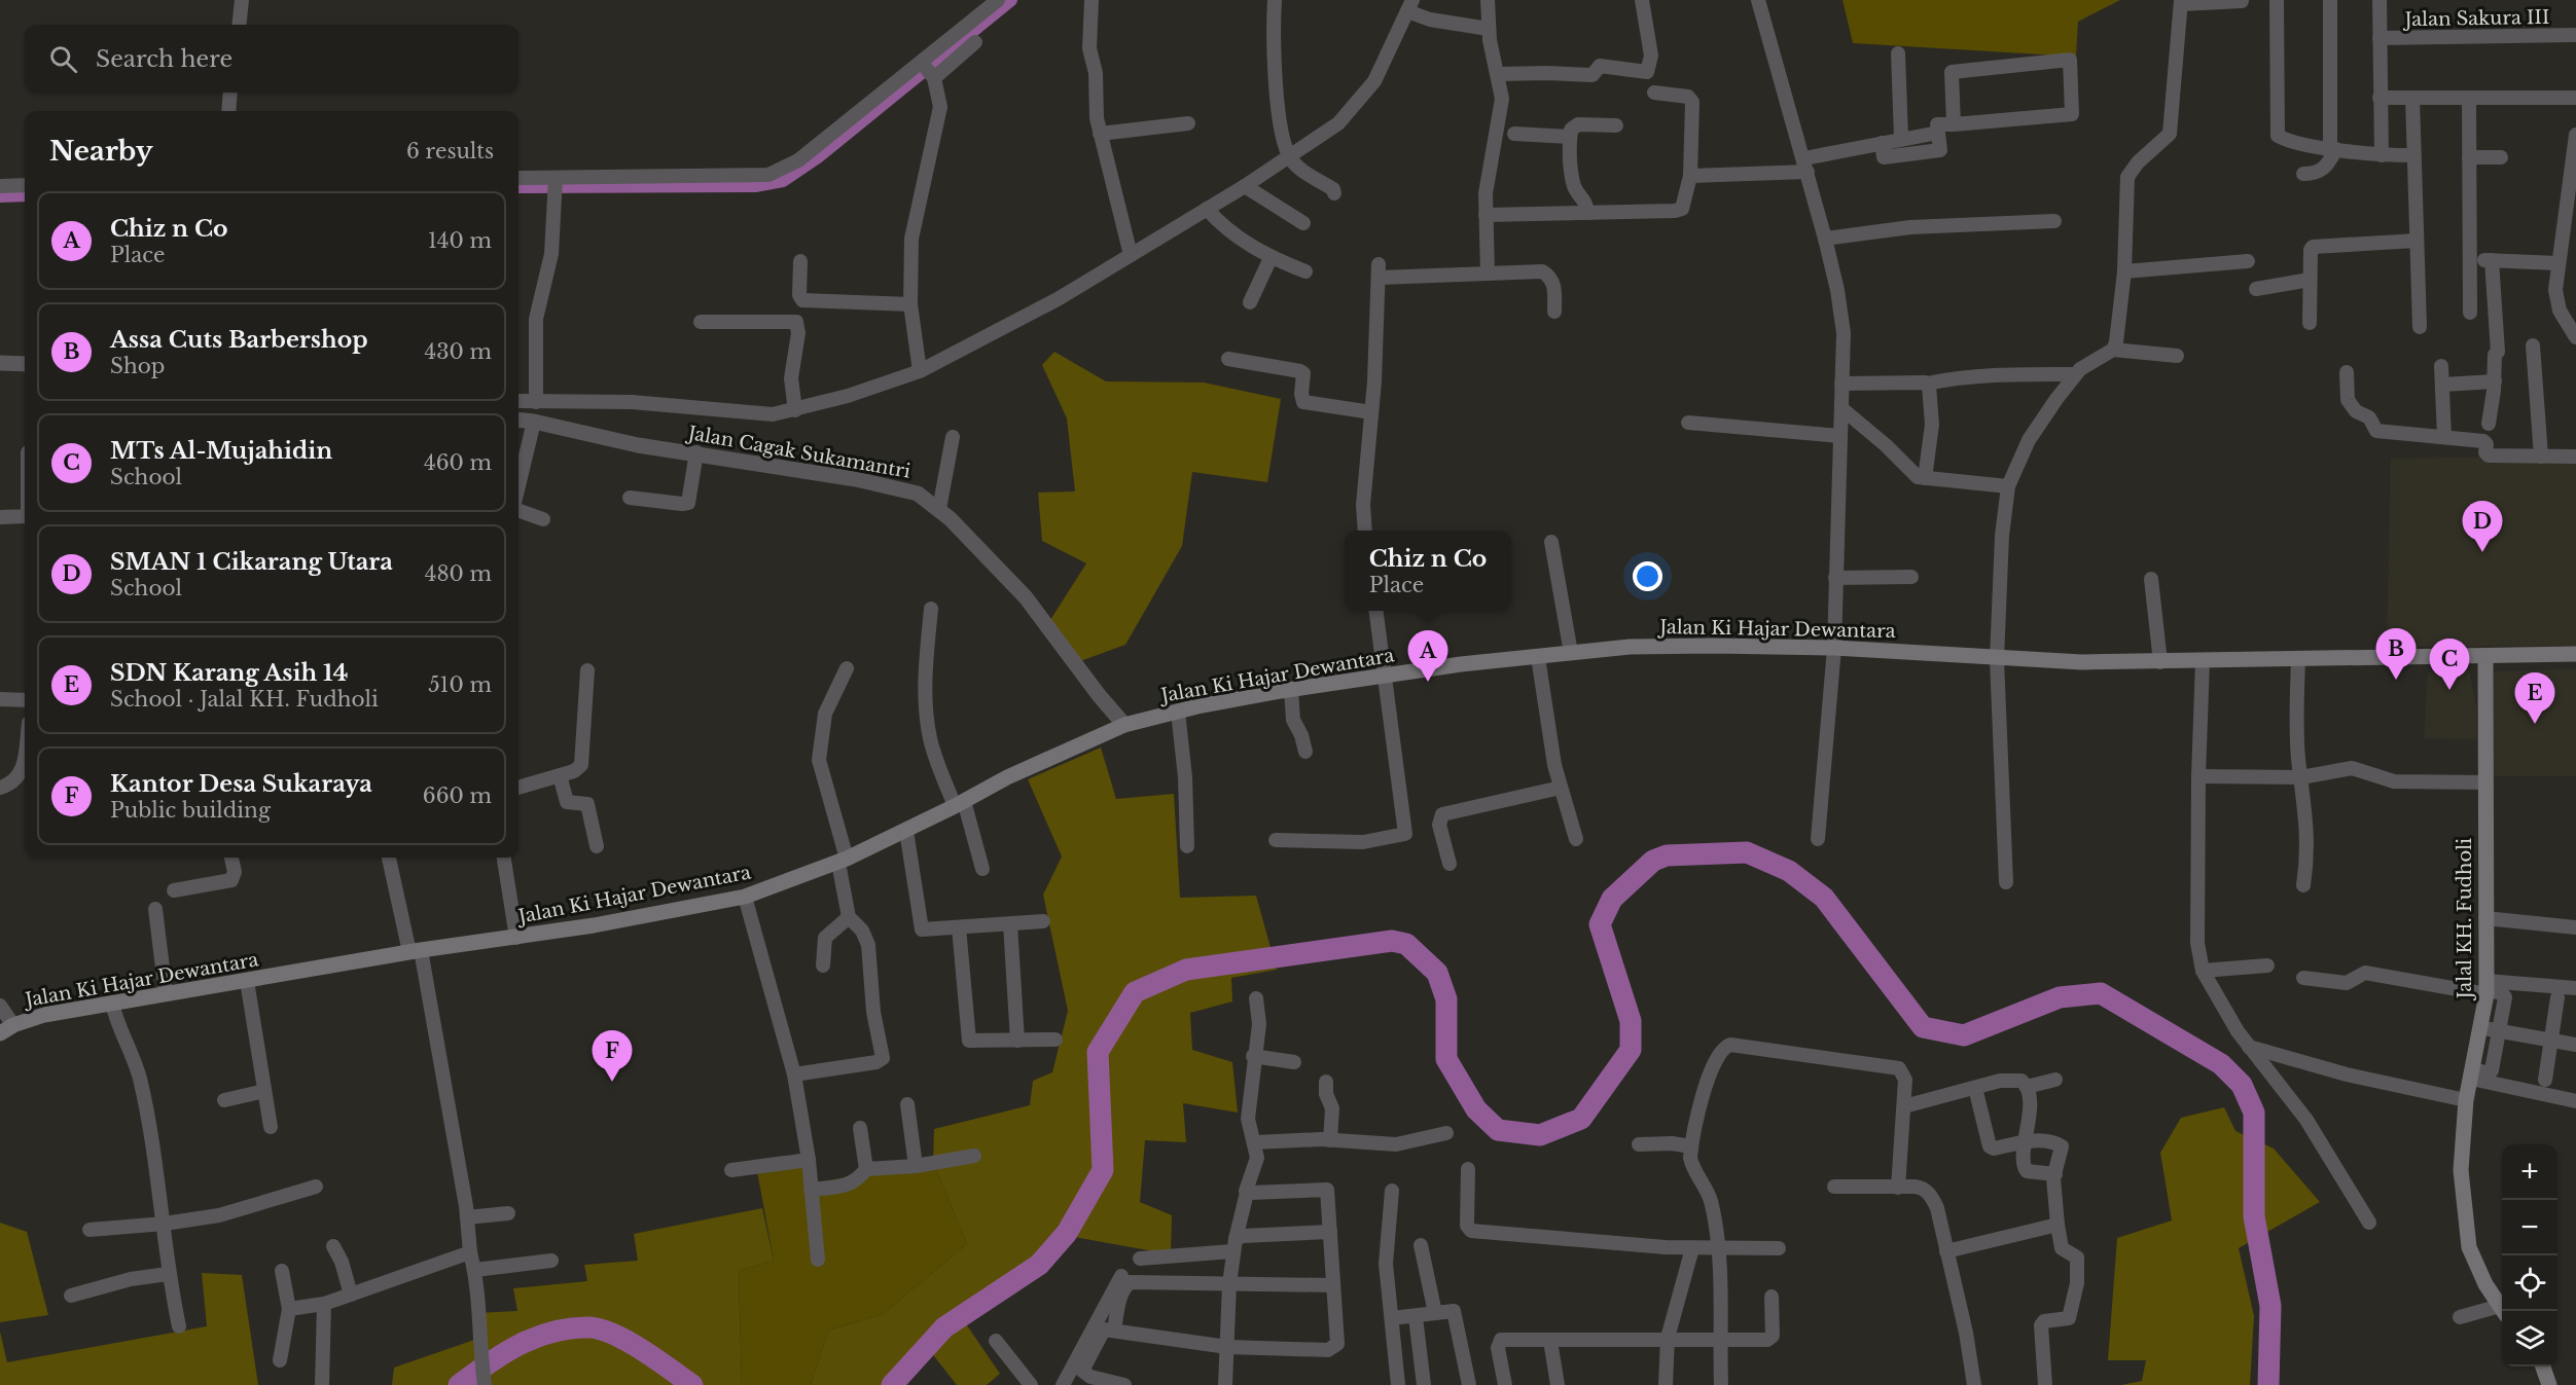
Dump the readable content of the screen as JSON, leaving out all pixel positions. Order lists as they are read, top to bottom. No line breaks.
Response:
{"streets":{"main road":["Jalan Ki Hajar Dewantara","Jalal KH. Fudholi"],"street":["Jalan Sakura III","Jalan Cagak Sukamantri"]},"crossings":[["Jalan Cagak Sukamantri","Jalan Ki Hajar Dewantara"],["Jalan Ki Hajar Dewantara","Jalal KH. Fudholi"]],"page":{"search":"Search here","heading":["Nearby","6 results"],"list":[{"mark":"A","name":"Chiz n Co","note":"Place","value":"140 m"},{"mark":"B","name":"Assa Cuts Barbershop","note":"Shop","value":"430 m"},{"mark":"C","name":"MTs Al-Mujahidin","note":"School","value":"460 m"},{"mark":"D","name":"SMAN 1 Cikarang Utara","note":"School","value":"480 m"},{"mark":"E","name":"SDN Karang Asih 14","note":"School · Jalal KH. Fudholi","value":"510 m"},{"mark":"F","name":"Kantor Desa Sukaraya","note":"Public building","value":"660 m"}],"pins":["D","B","A","C","E","F"],"popup":["Chiz n Co","Place"],"map_buttons":["+","−"]}}
